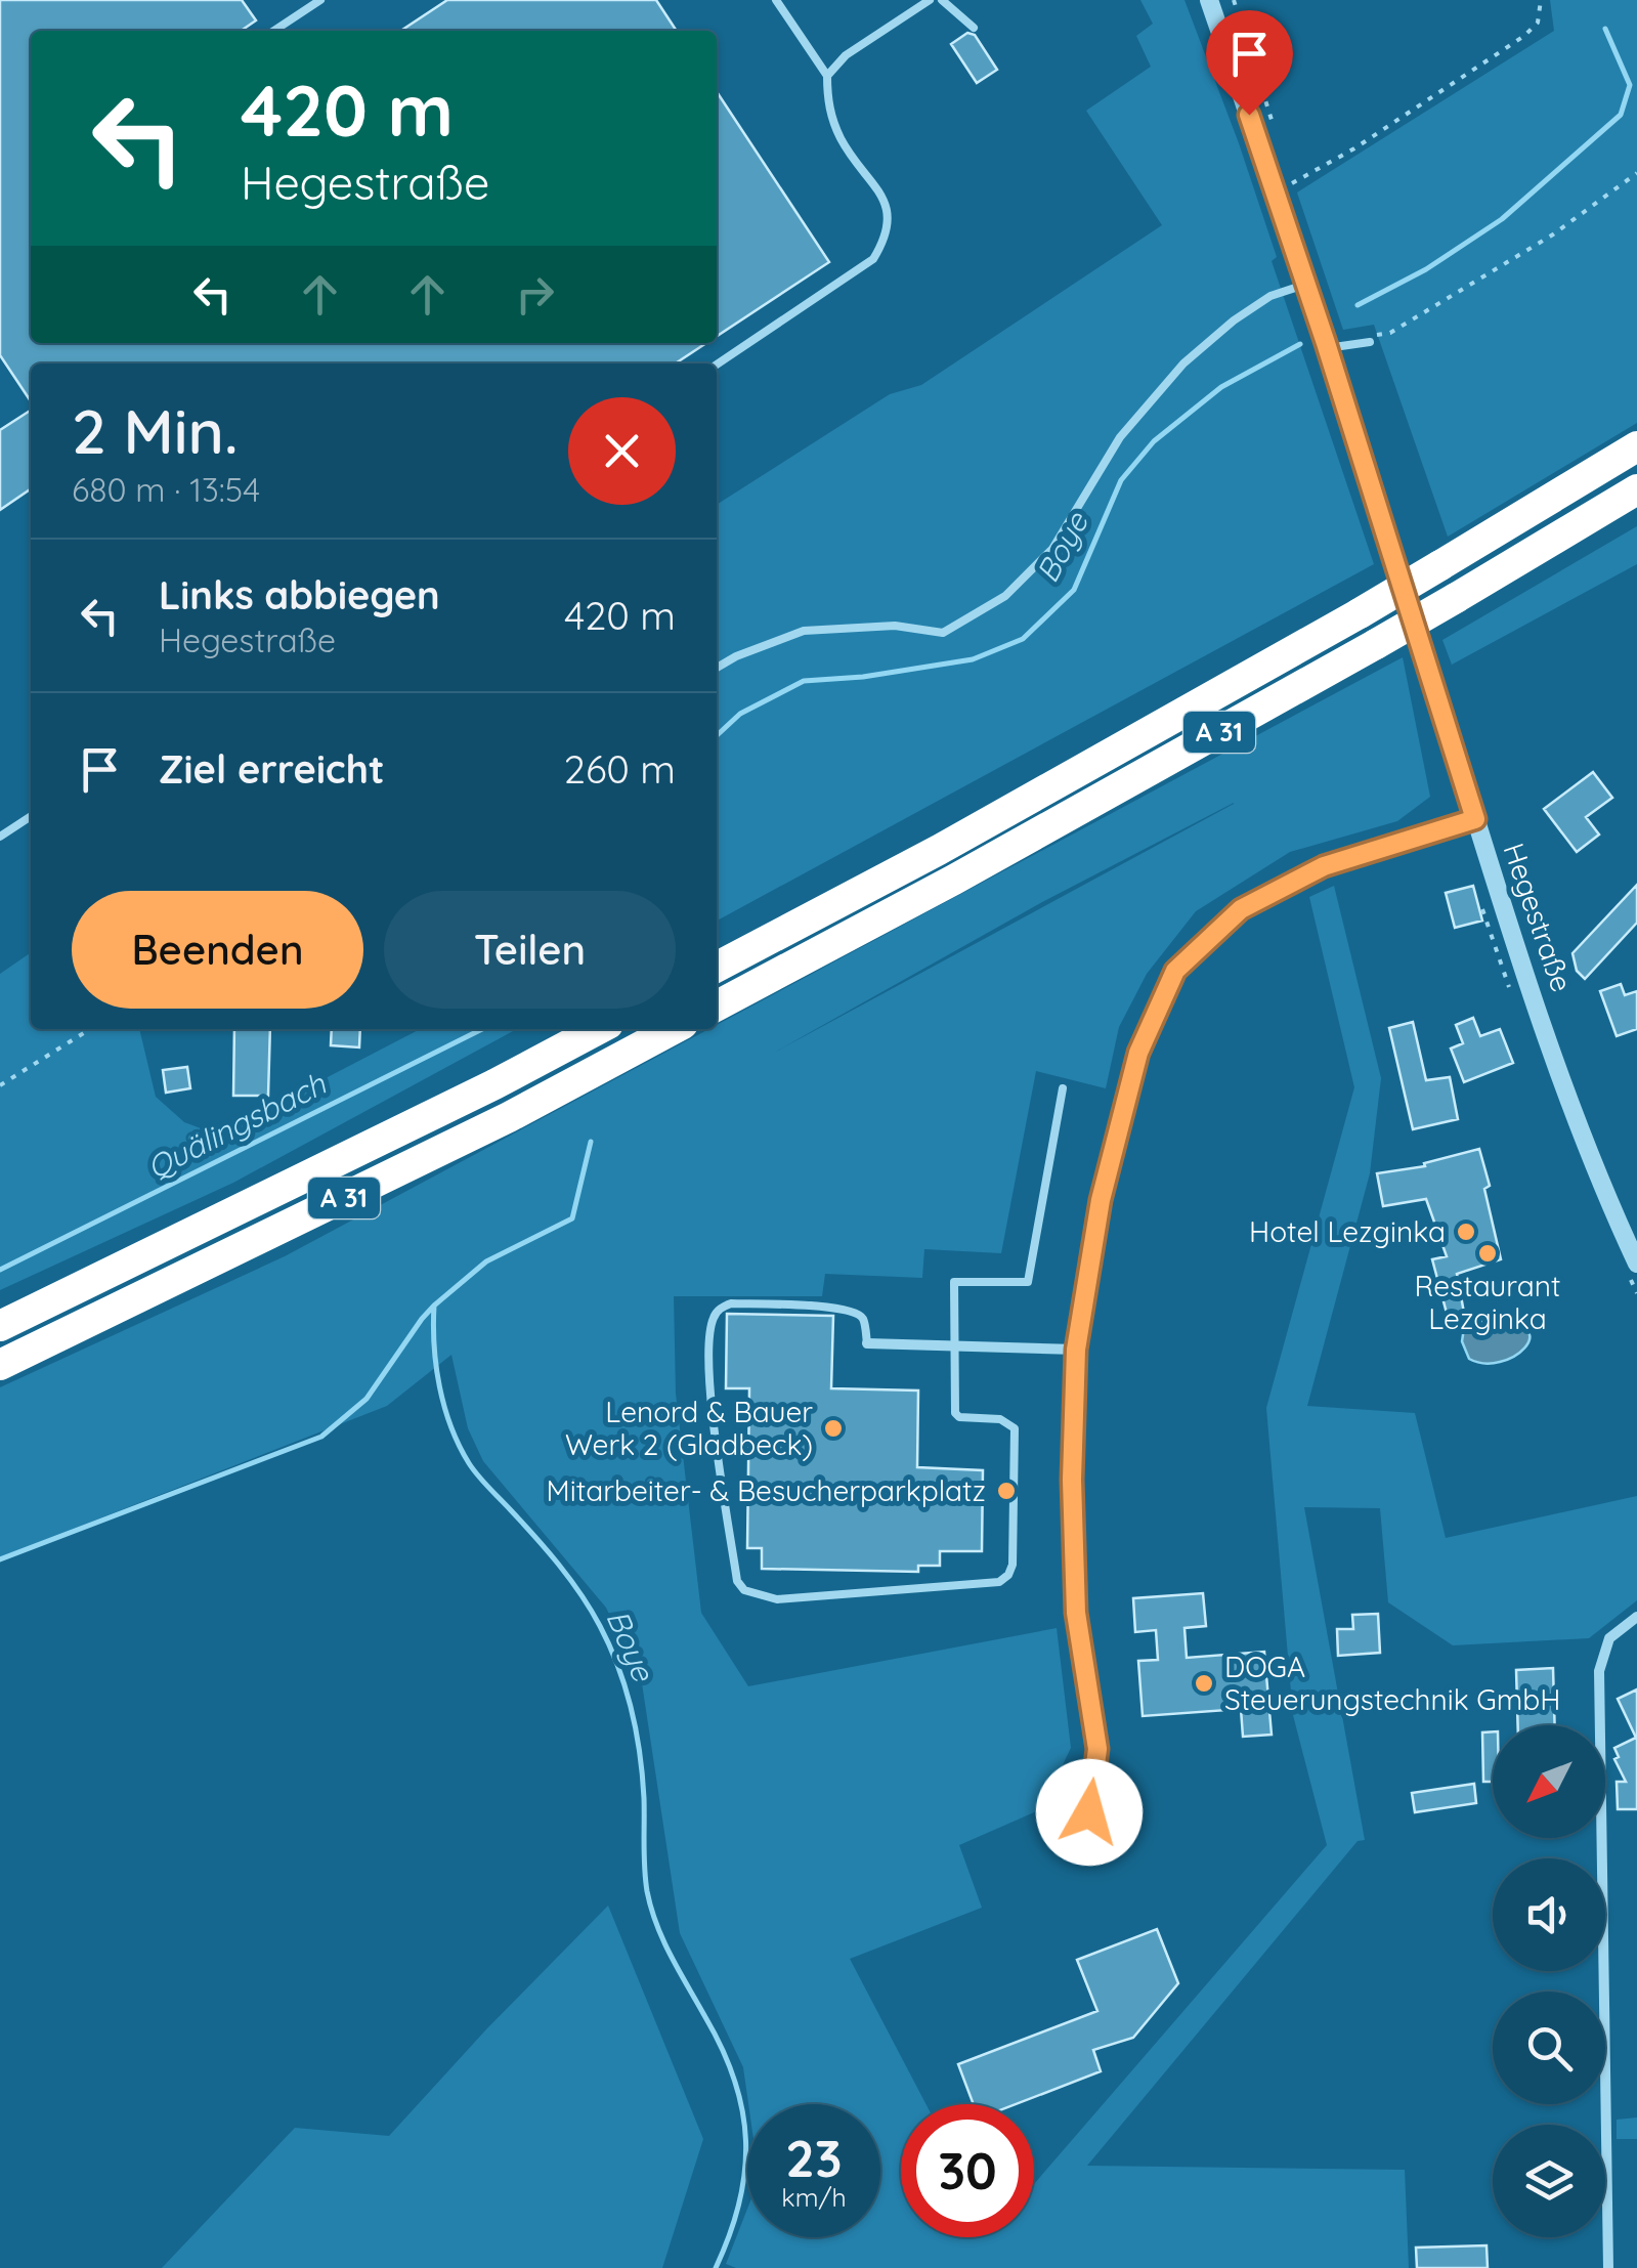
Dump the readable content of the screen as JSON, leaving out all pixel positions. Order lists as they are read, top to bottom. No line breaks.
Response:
{"streets":{"highway":["A 31"],"street":["Hegestraße"]},"water":["Boye","Quälingsbach"],"places":["Hotel Lezginka","Restaurant Lezginka","Lenord & Bauer Werk 2 (Gladbeck)","Mitarbeiter- & Besucherparkplatz","DOGA Steuerungstechnik GmbH"],"north":"bottom left","page":{"turn":["420 m","Hegestraße"],"heading":["2 Min.","680 m · 13:54"],"list":[{"name":"Links abbiegen","note":"Hegestraße","value":"420 m"},{"name":"Ziel erreicht","value":"260 m"}],"buttons":["Beenden","Teilen"],"speed":"23 km/h","limit":"30"}}
